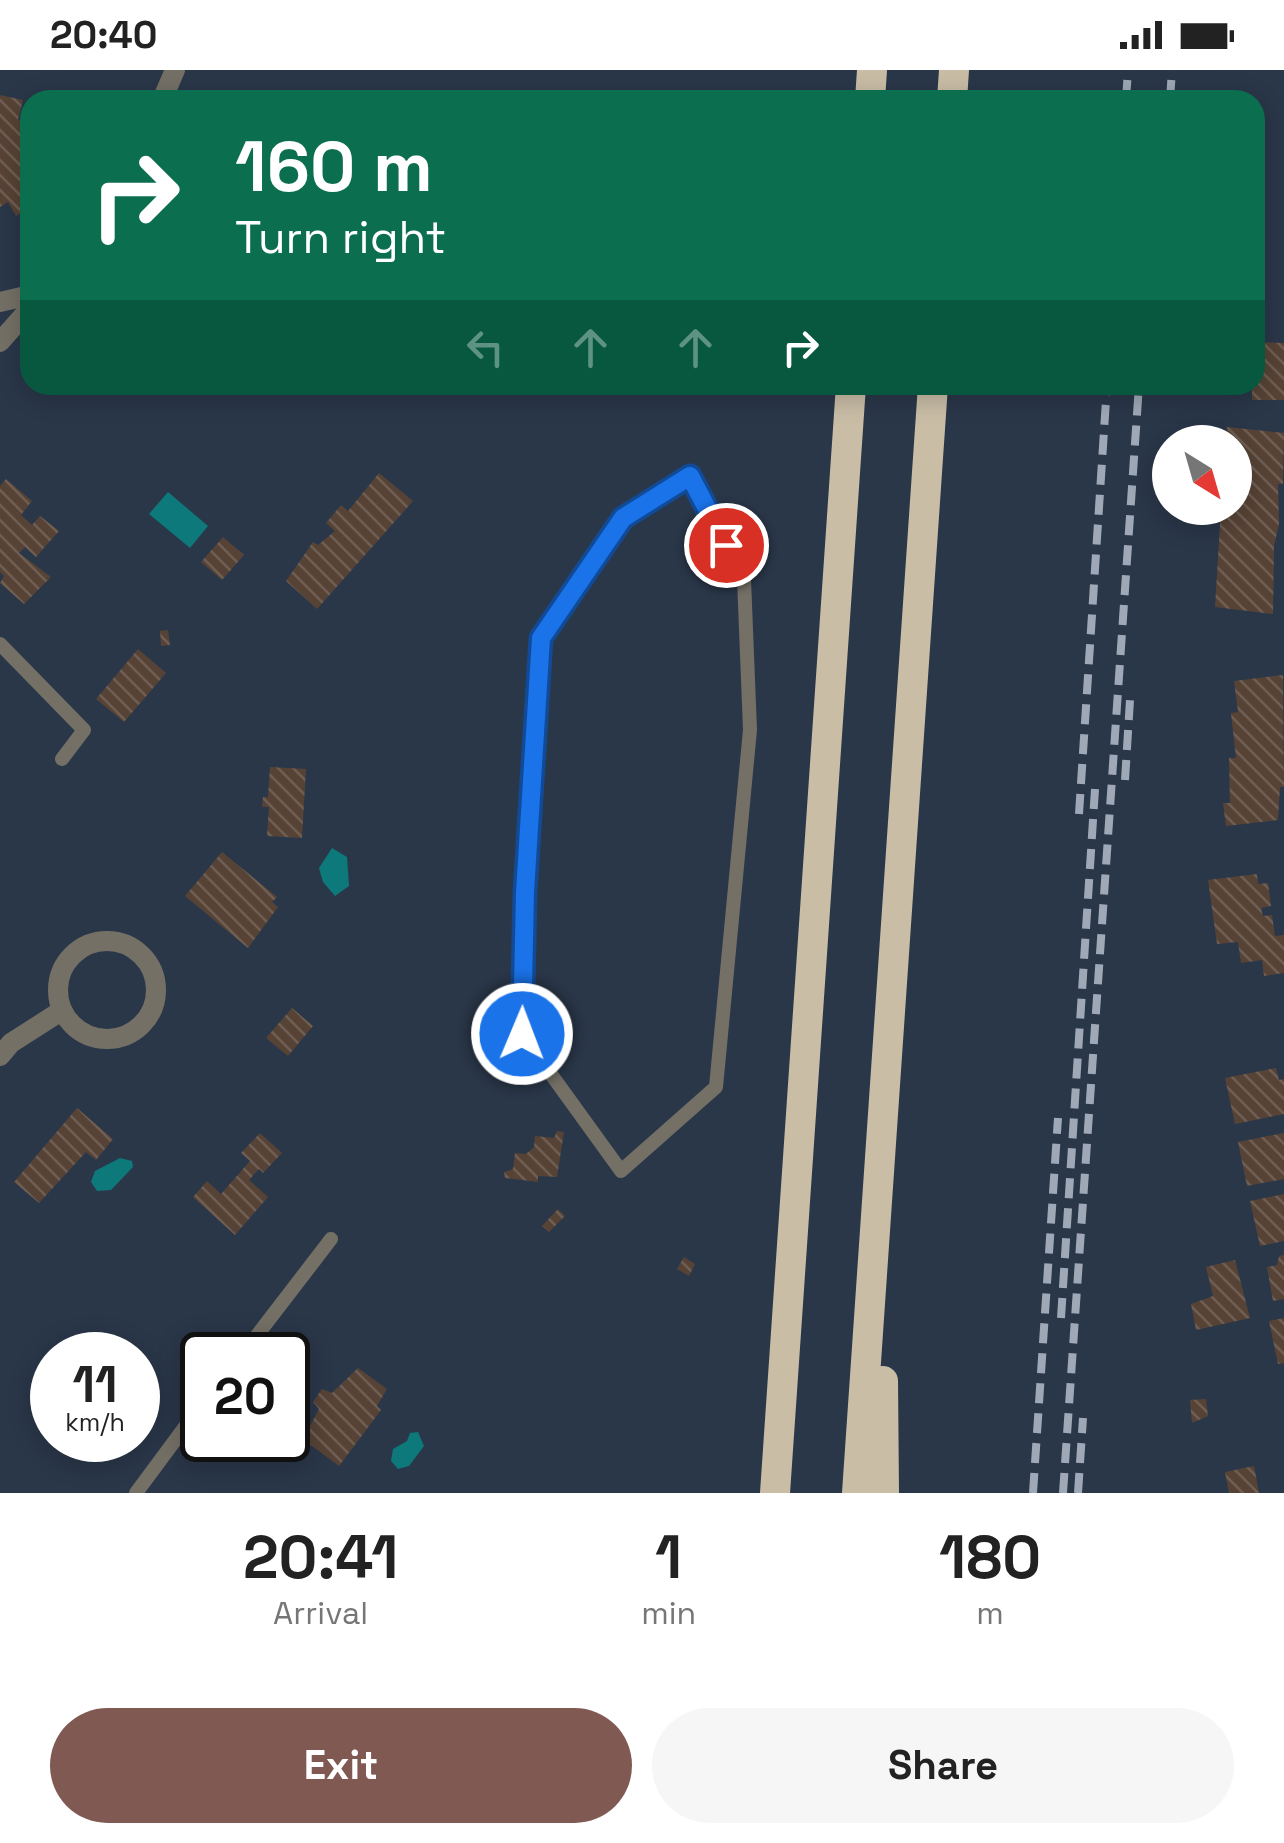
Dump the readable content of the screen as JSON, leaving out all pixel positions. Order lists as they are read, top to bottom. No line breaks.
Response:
{"north":"bottom right","page":{"status":"20:40","turn":["160 m","Turn right"],"speed":"11 km/h","limit":"20","eta":["20:41","Arrival","1","min","180","m"],"buttons":["Exit","Share"]}}
